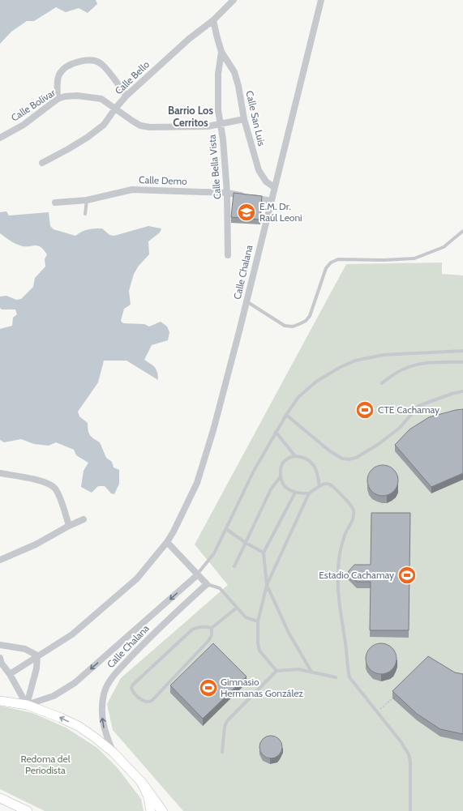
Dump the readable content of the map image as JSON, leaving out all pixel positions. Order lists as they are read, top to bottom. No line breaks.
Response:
{"streets":{"street":["Calle Bello","Calle Bolívar","Calle San Luis","Calle Bella Vista","Calle Demo","Calle Chalana"]},"crossings":[["Calle Bello","Calle Bolívar"],["Calle Bello","Calle Bella Vista"],["Calle Bolívar","Calle San Luis"],["Calle Bolívar","Calle Bella Vista"],["Calle San Luis","Calle Bella Vista"],["Calle San Luis","Calle Chalana"],["Calle Bella Vista","Calle Demo"],["Calle Demo","Calle Chalana"]],"districts":["Barrio Los Cerritos"],"parks":["Redoma del Periodista"],"places":{"school or university":["E.M. Dr. Raúl Leoni"],"sports":["CTE Cachamay","Estadio Cachamay","Gimnasio Hermanas González"]}}
